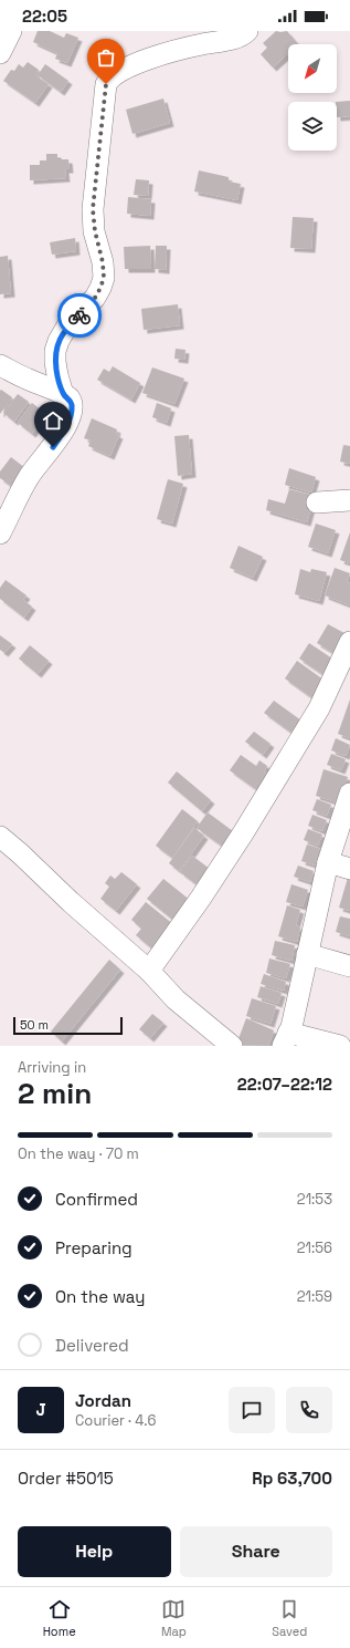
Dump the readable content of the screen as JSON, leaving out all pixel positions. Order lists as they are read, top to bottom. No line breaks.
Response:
{"scale_bar":"50 m","north":"bottom left","page":{"status":"22:05","scale":"50 m","heading":["2 min","Arriving in","22:07–22:12"],"panel":["Jordan","Courier · 4.6","Order #5015","Rp 63,700"],"bar":"On the way · 70 m","list":[["Confirmed","21:53"],["Preparing","21:56"],["On the way","21:59"],"Delivered"],"round":"J","buttons":["Help","Share"],"tabs":["Home","Map","Saved"]}}
